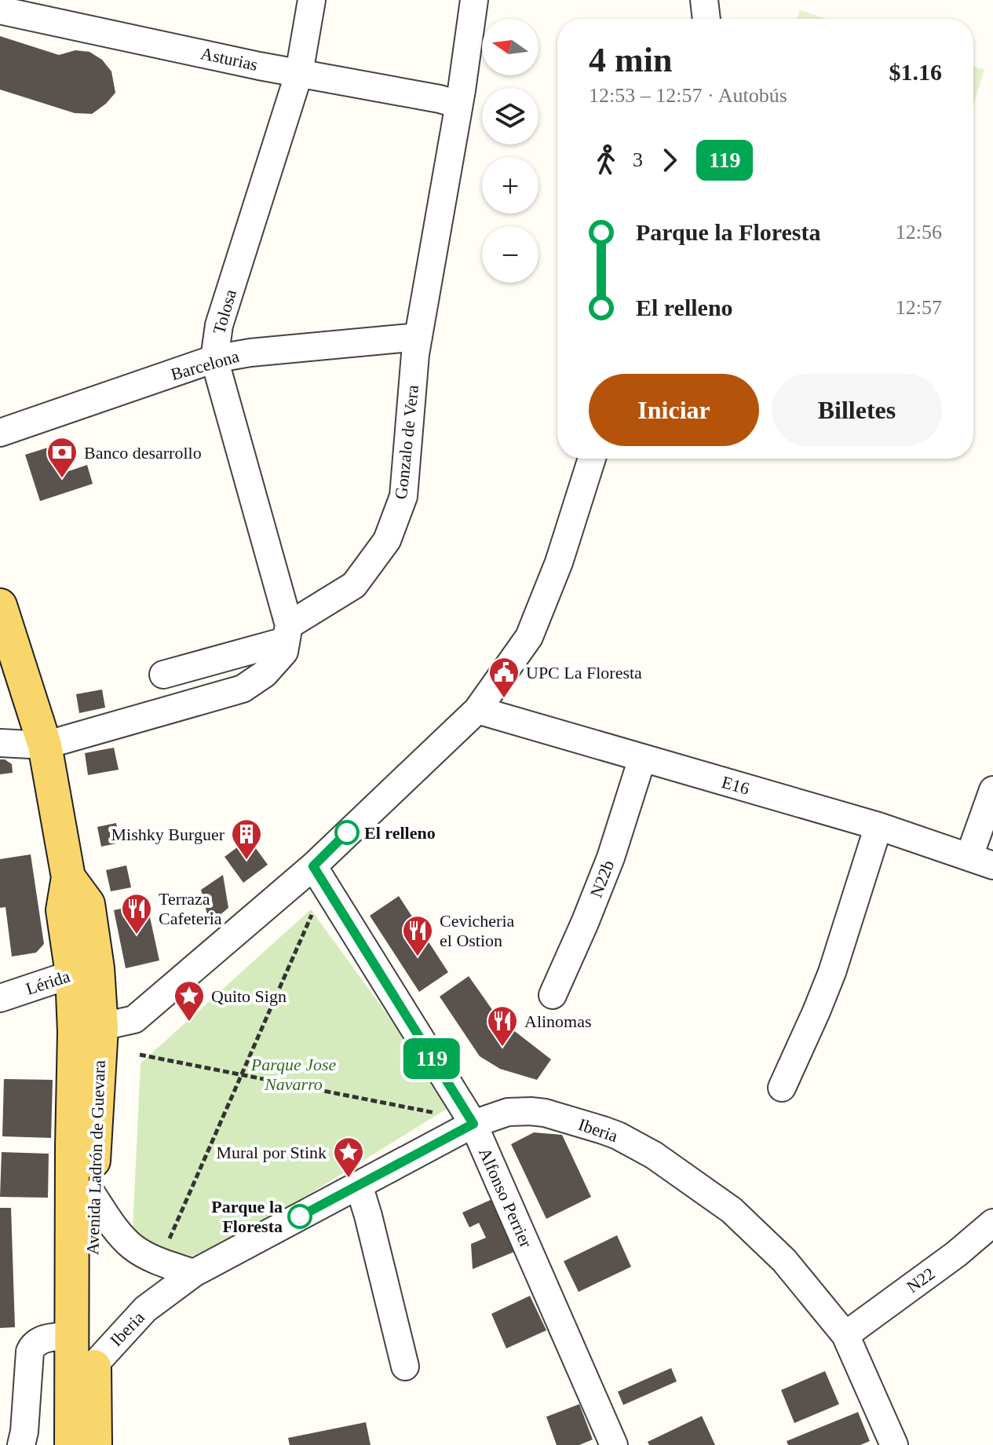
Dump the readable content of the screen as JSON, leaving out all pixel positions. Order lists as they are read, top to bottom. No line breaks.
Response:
{"streets":{"main road":["Avenida Ladrón de Guevara"],"street":["Asturias","Tolosa","Barcelona","Gonzalo de Vera","E16","N22b","Lérida","Iberia","Alfonso Perrier","N22"]},"crossings":[["Asturias","Tolosa"],["Asturias","Gonzalo de Vera"],["Tolosa","Barcelona"],["Tolosa","Gonzalo de Vera"],["Barcelona","Gonzalo de Vera"],["Gonzalo de Vera","Avenida Ladrón de Guevara"],["E16","N22b"],["Lérida","Avenida Ladrón de Guevara"],["Iberia","Avenida Ladrón de Guevara"],["Iberia","Alfonso Perrier"],["Iberia","N22"]],"parks":["Parque Jose Navarro"],"places":{"bank":["Banco desarrollo"],"public building":["UPC La Floresta"],"other":["El relleno","Parque la Floresta"],"building":["Mishky Burguer"],"restaurant":["Terraza Cafeteria","Cevicheria el Ostion","Alinomas"],"place":["Quito Sign","Mural por Stink"]},"lines":["bus line 119"],"north":"left","page":{"on_map":"119","map_buttons":["+","−"],"heading":["4 min","12:53 – 12:57 · Autobús","$1.16"],"legs":["3","119"],"list":[{"name":"Parque la Floresta","value":"12:56"},{"name":"El relleno","value":"12:57"}],"buttons":["Iniciar","Billetes"]}}
